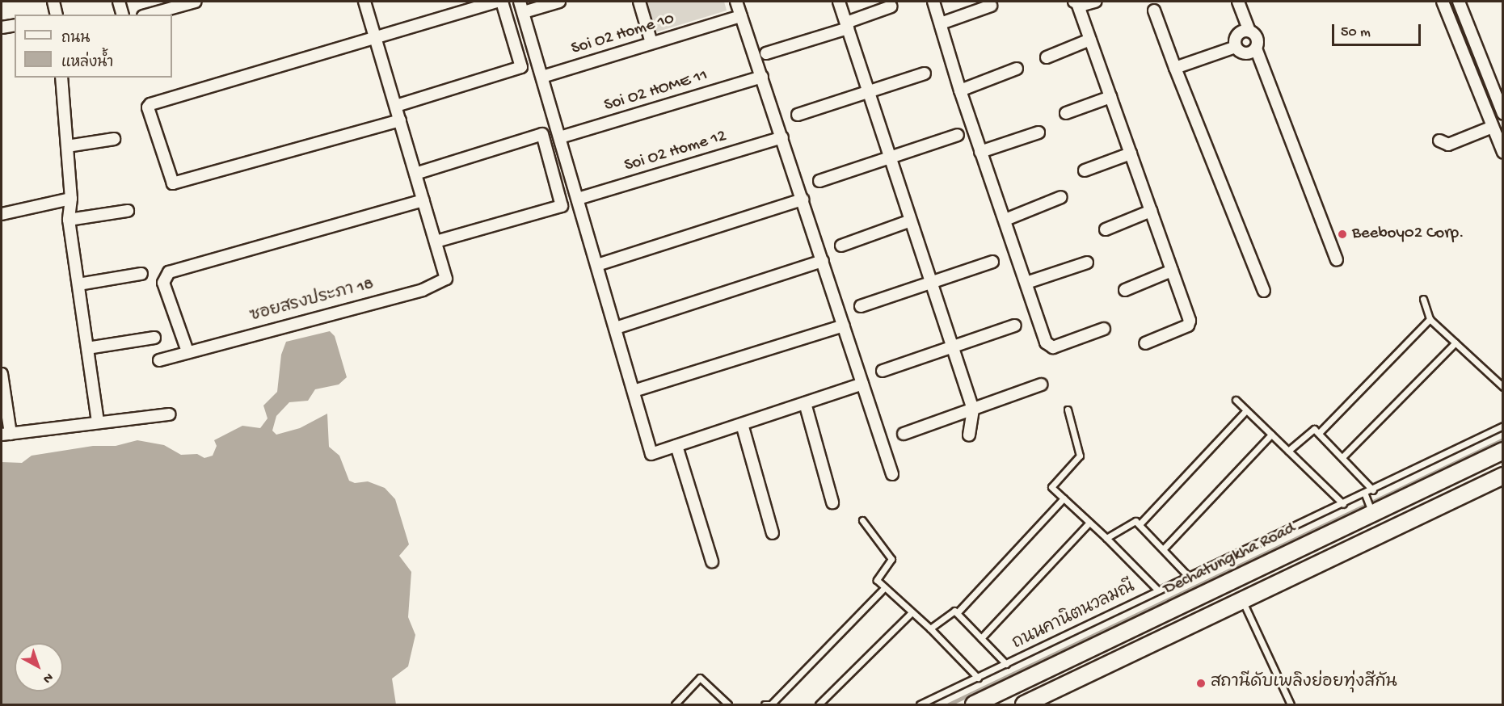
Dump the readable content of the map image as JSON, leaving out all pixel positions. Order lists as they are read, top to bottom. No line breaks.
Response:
{"streets":{"street":["Soi O2 Home 10","Soi O2 HOME 11","Soi O2 Home 12","ซอยสรงประภา 18","Dechatungkha Road"],"lane":["ถนนคานิตนวลมณี"]},"crossings":[["Dechatungkha Road","ถนนคานิตนวลมณี"]],"places":["Beeboy02 Corp.","สถานีดับเพลิงย่อยทุ่งสีกัน"],"legend":["ถนน","แหล่งน้ำ"],"scale_bar":"50 m","north":"bottom right"}
